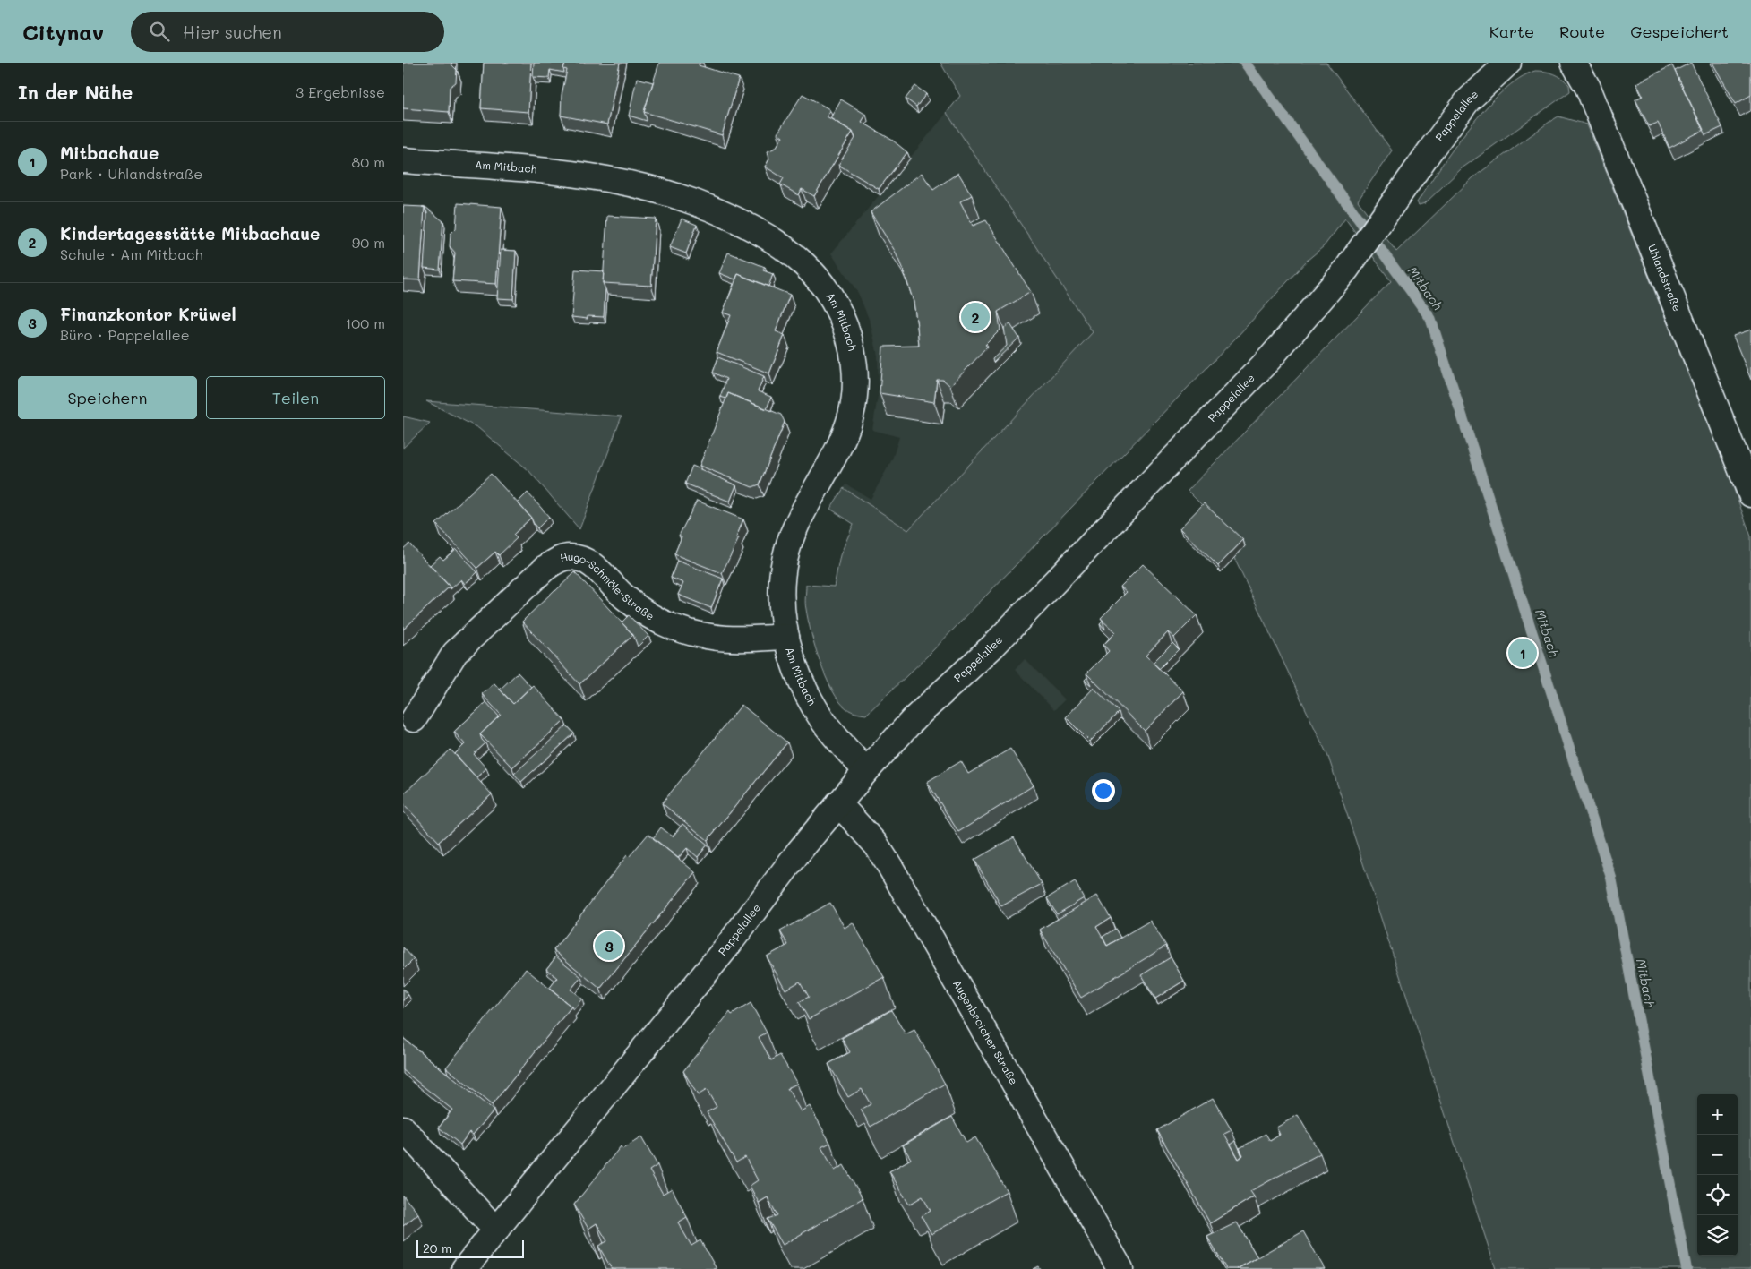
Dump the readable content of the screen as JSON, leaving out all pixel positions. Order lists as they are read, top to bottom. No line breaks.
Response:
{"streets":{"street":["Pappelallee","Am Mitbach","Uhlandstraße","Hugo-Schmöle-Straße","Augenbroicher Straße"]},"crossings":[["Pappelallee","Am Mitbach"],["Pappelallee","Augenbroicher Straße"],["Am Mitbach","Hugo-Schmöle-Straße"]],"water":["Mitbach"],"scale_bar":"20 m","page":{"header":"Citynav","search":"Hier suchen","nav":["Karte","Route","Gespeichert"],"heading":["In der Nähe","3 Ergebnisse"],"list":[{"mark":"1","name":"Mitbachaue","note":"Park · Uhlandstraße","value":"80 m"},{"mark":"2","name":"Kindertagesstätte Mitbachaue","note":"Schule · Am Mitbach","value":"90 m"},{"mark":"3","name":"Finanzkontor Krüwel","note":"Büro · Pappelallee","value":"100 m"}],"pins":["2","1","3"],"buttons":["Speichern","Teilen"],"map_buttons":["+","−"],"scale":"20 m"}}
